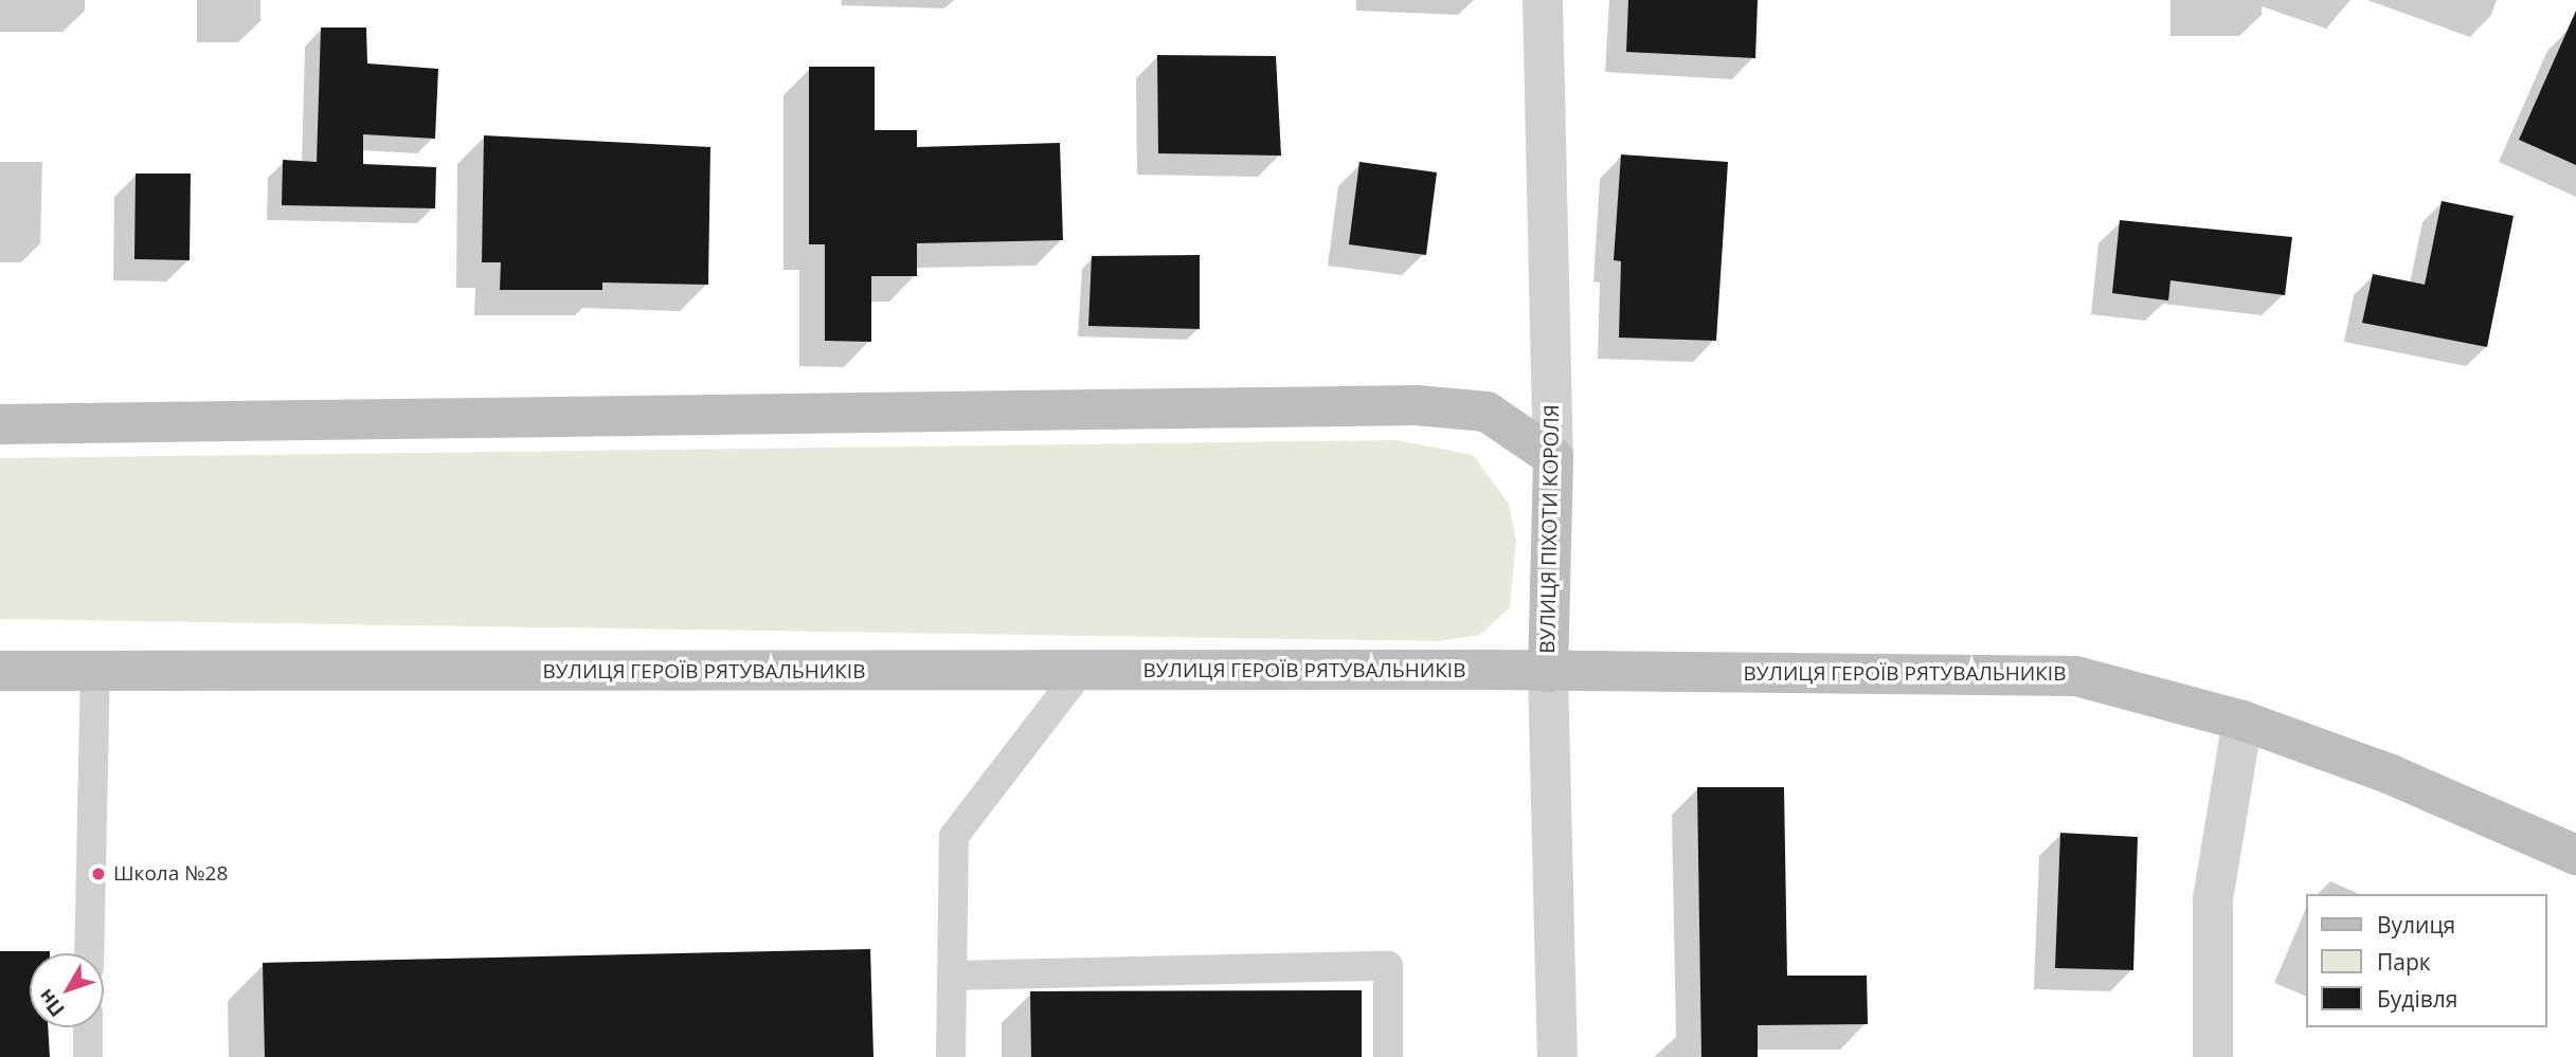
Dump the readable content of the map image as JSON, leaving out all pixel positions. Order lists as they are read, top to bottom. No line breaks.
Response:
{"streets":{"main road":["ВУЛИЦЯ ПІХОТИ КОРОЛЯ","ВУЛИЦЯ ГЕРОЇВ РЯТУВАЛЬНИКІВ"]},"crossings":[["ВУЛИЦЯ ПІХОТИ КОРОЛЯ","ВУЛИЦЯ ГЕРОЇВ РЯТУВАЛЬНИКІВ"]],"places":["Школа №28"],"legend":["Вулиця","Парк","Будівля"],"north":"bottom left"}
